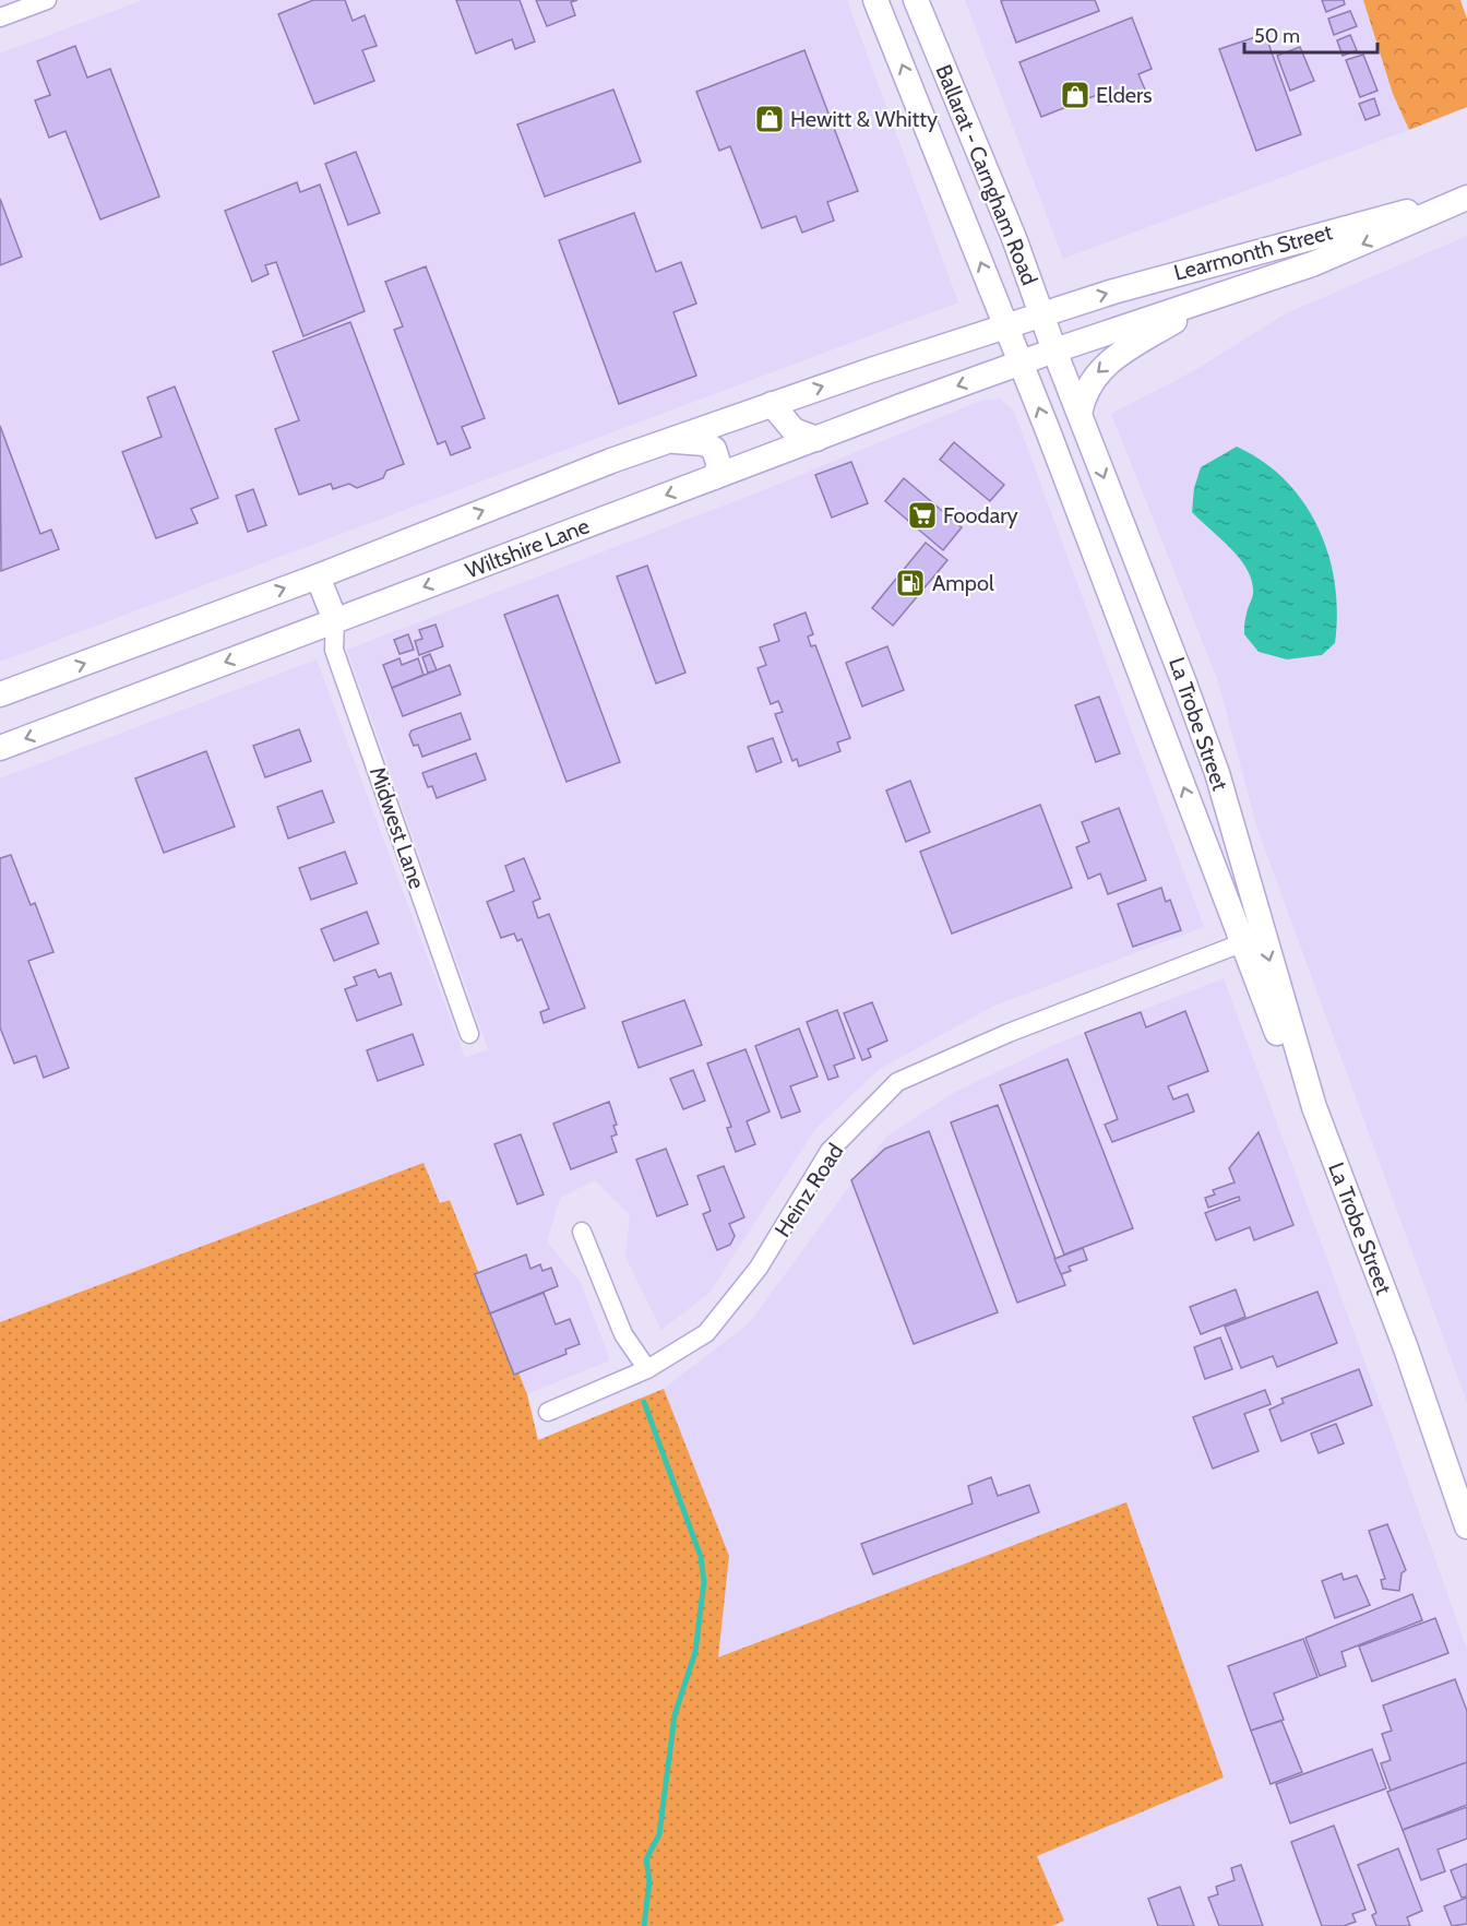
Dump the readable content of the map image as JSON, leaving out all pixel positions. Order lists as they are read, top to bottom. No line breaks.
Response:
{"streets":{"main road":["Ballarat - Carngham Road","Learmonth Street","Wiltshire Lane","La Trobe Street"],"street":["Midwest Lane","Heinz Road"]},"crossings":[["Ballarat - Carngham Road","Learmonth Street"],["Ballarat - Carngham Road","Wiltshire Lane"],["Ballarat - Carngham Road","La Trobe Street"],["Learmonth Street","Wiltshire Lane"],["Learmonth Street","La Trobe Street"],["Wiltshire Lane","La Trobe Street"],["Wiltshire Lane","Midwest Lane"],["La Trobe Street","Heinz Road"]],"places":{"shop":["Elders","Hewitt & Whitty"],"supermarket":["Foodary"],"fuel station":["Ampol"]},"scale_bar":"50 m"}
